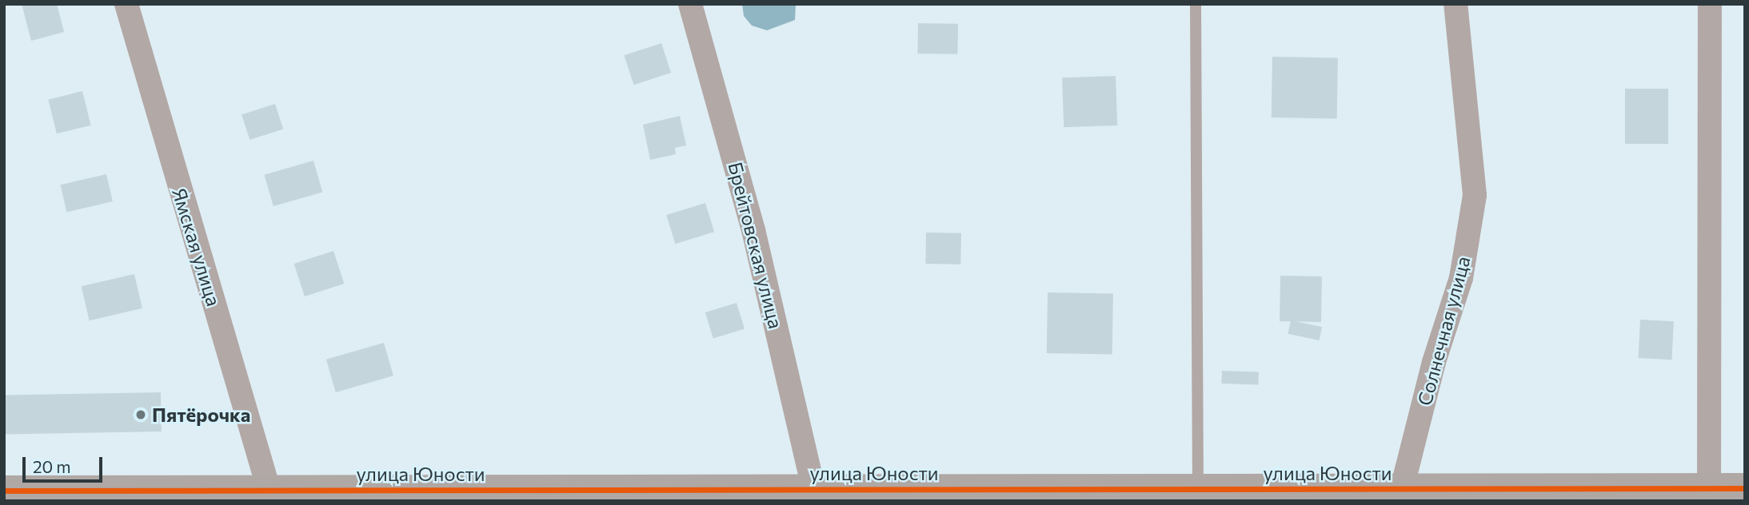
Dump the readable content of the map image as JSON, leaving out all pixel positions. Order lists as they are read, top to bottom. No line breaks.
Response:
{"streets":{"street":["Брейтовская улица","Ямская улица","Солнечная улица","улица Юности"]},"crossings":[["Брейтовская улица","улица Юности"],["Ямская улица","улица Юности"],["Солнечная улица","улица Юности"]],"places":["Пятёрочка"],"scale_bar":"20 m"}
